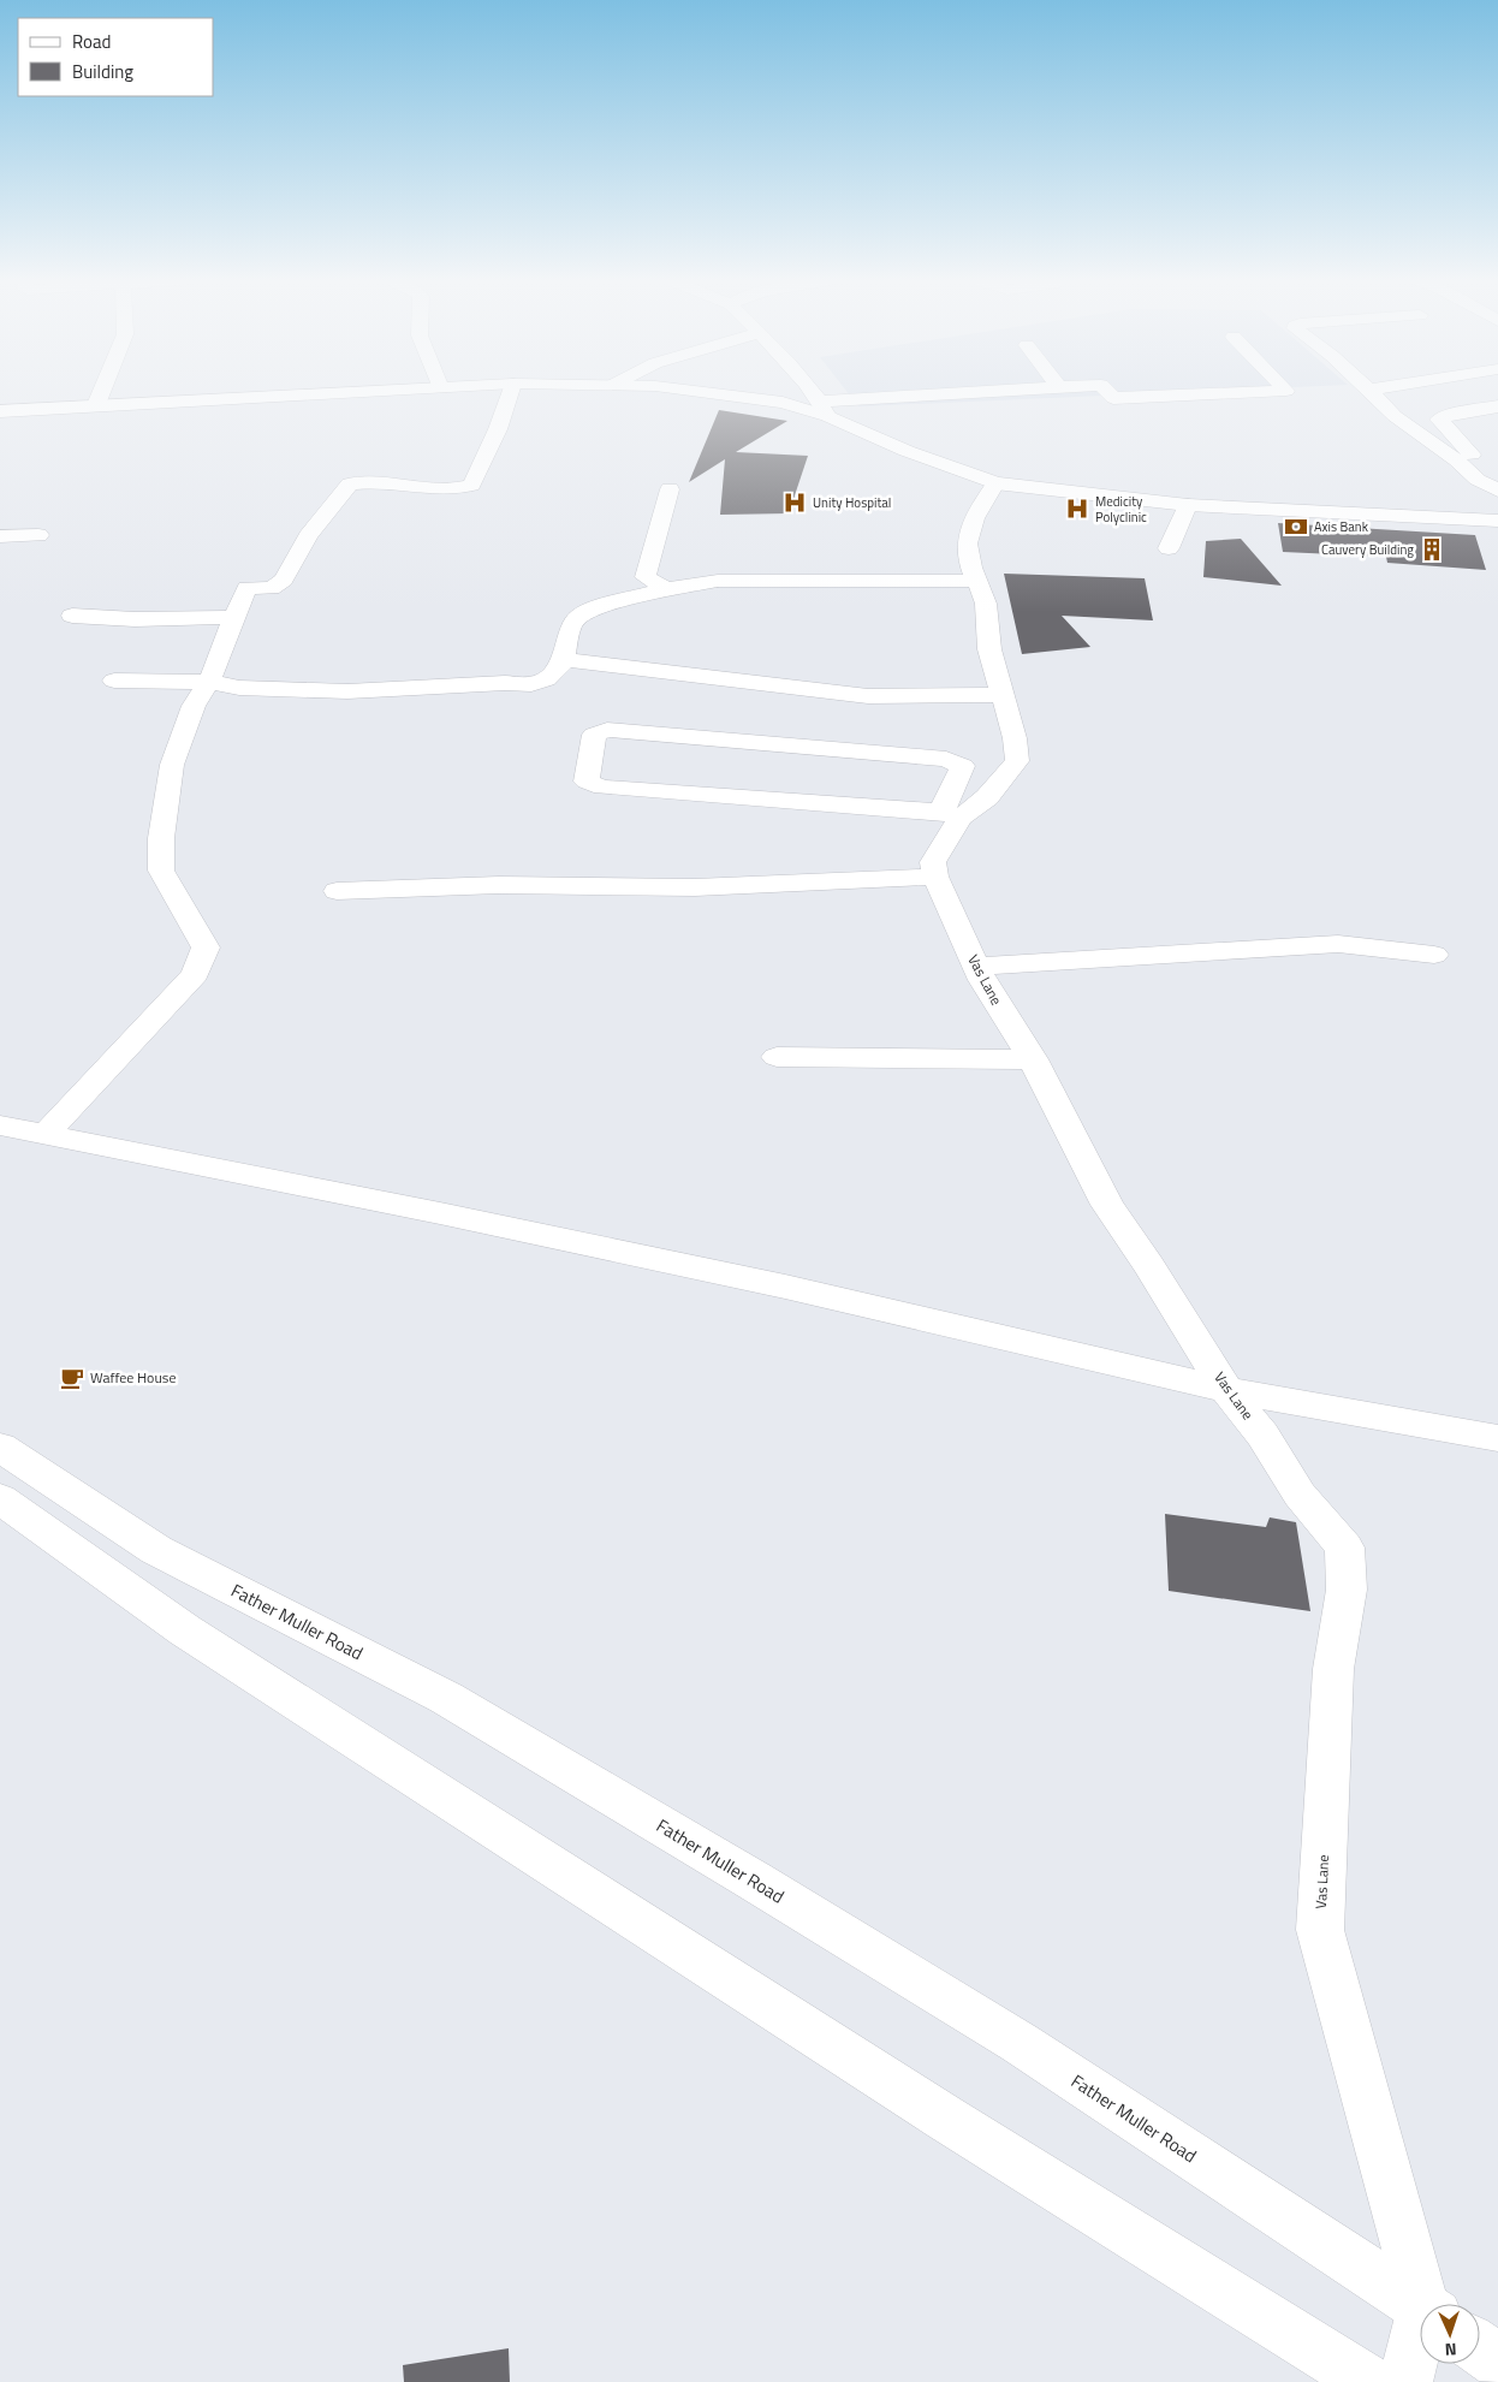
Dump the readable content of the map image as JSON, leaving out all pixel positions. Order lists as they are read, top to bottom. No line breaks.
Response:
{"streets":{"street":["Vas Lane","Father Muller Road"]},"places":{"hospital":["Unity Hospital","Medicity Polyclinic"],"bank":["Axis Bank"],"building":["Cauvery Building"],"cafe":["Waffee House"]},"legend":["Road","Building"],"north":"bottom"}
